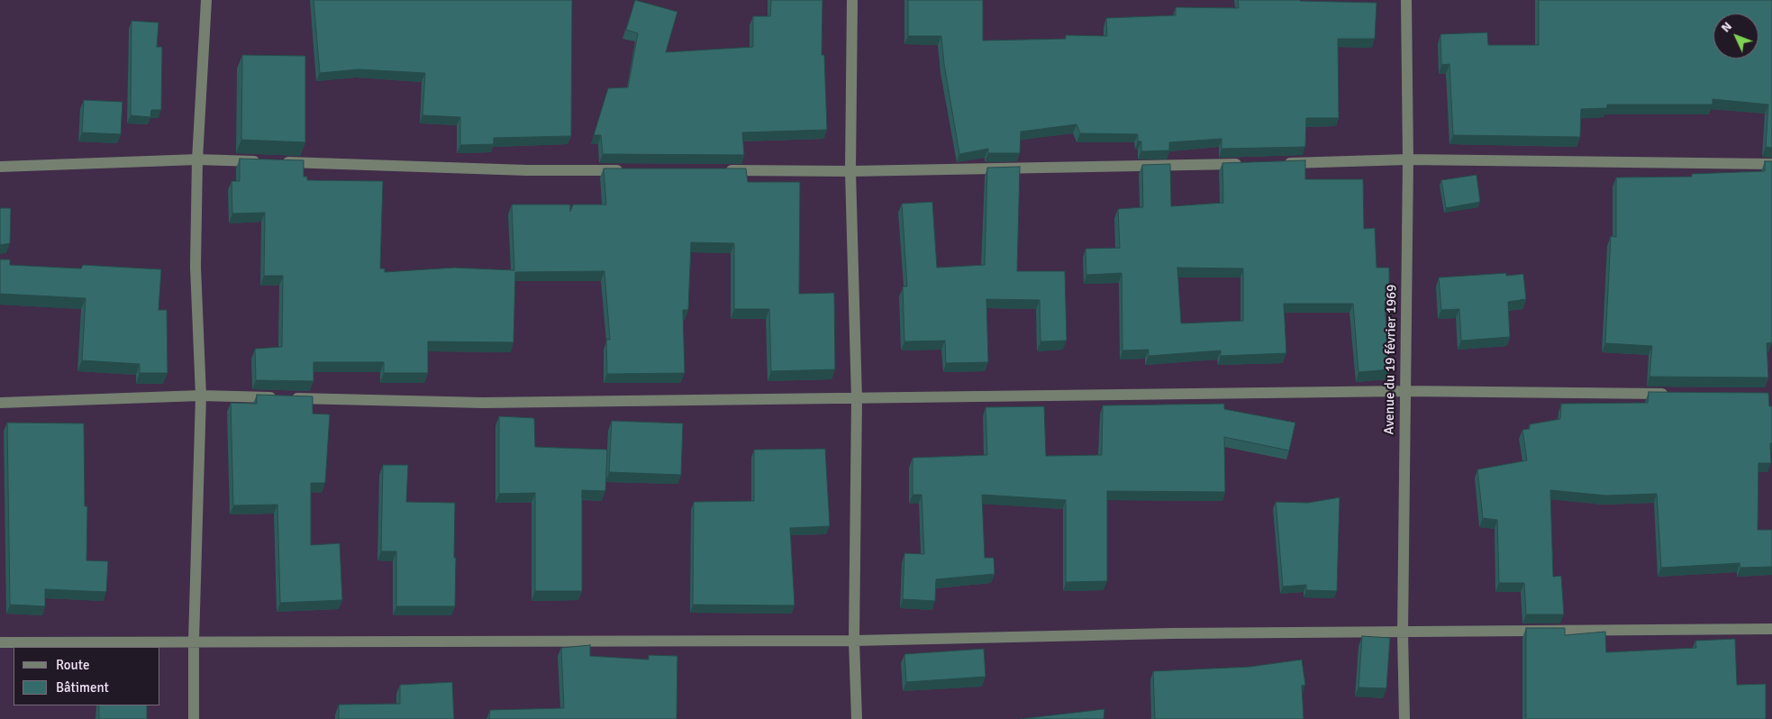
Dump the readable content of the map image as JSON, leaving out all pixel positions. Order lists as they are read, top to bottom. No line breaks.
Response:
{"streets":{"street":["Avenue du 19 février 1969"]},"legend":["Route","Bâtiment"],"north":"top left"}
